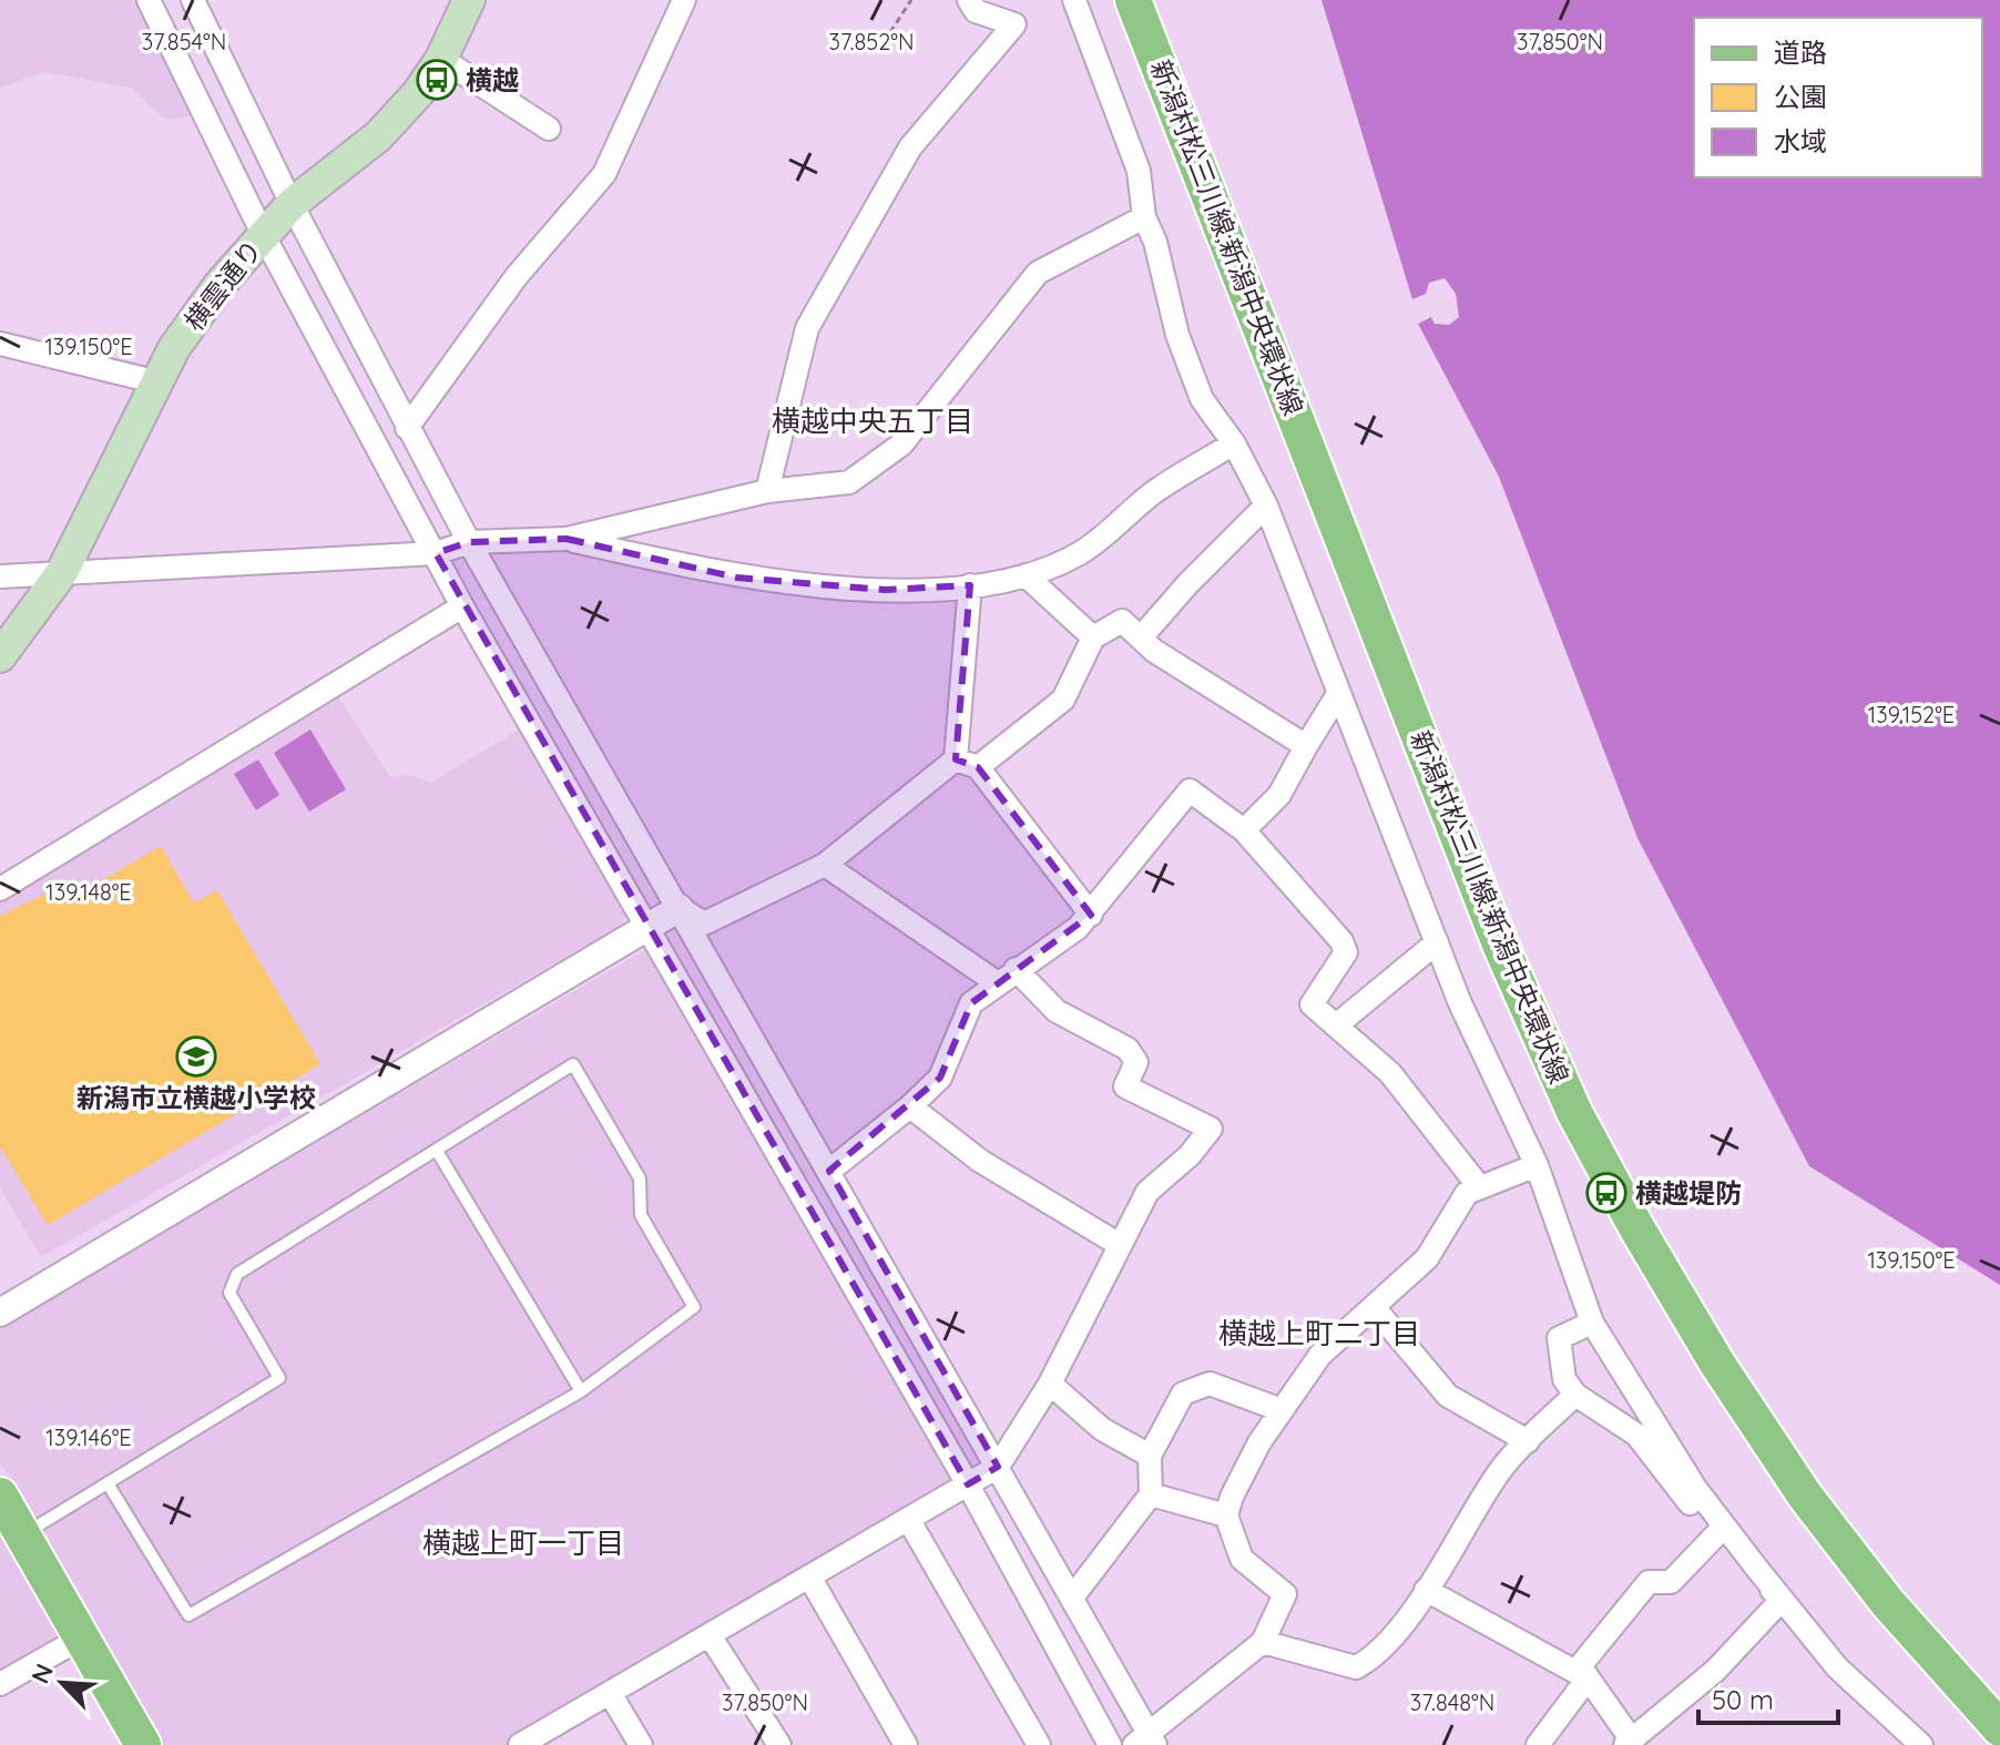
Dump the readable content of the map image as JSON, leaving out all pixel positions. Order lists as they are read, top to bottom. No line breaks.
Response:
{"streets":{"main road":["新潟村松三川線;新潟中央環状線","横雲通り"]},"districts":["横越中央五丁目","横越上町二丁目","横越上町一丁目"],"places":{"bus stop":["横越","横越堤防"],"school or university":["新潟市立横越小学校"]},"legend":["道路","公園","水域"],"scale_bar":"50 m","north":"top left","coordinates":["37.854°N","37.852°N","37.850°N","139.150°E","139.152°E","139.148°E","139.146°E","37.848°N"]}
